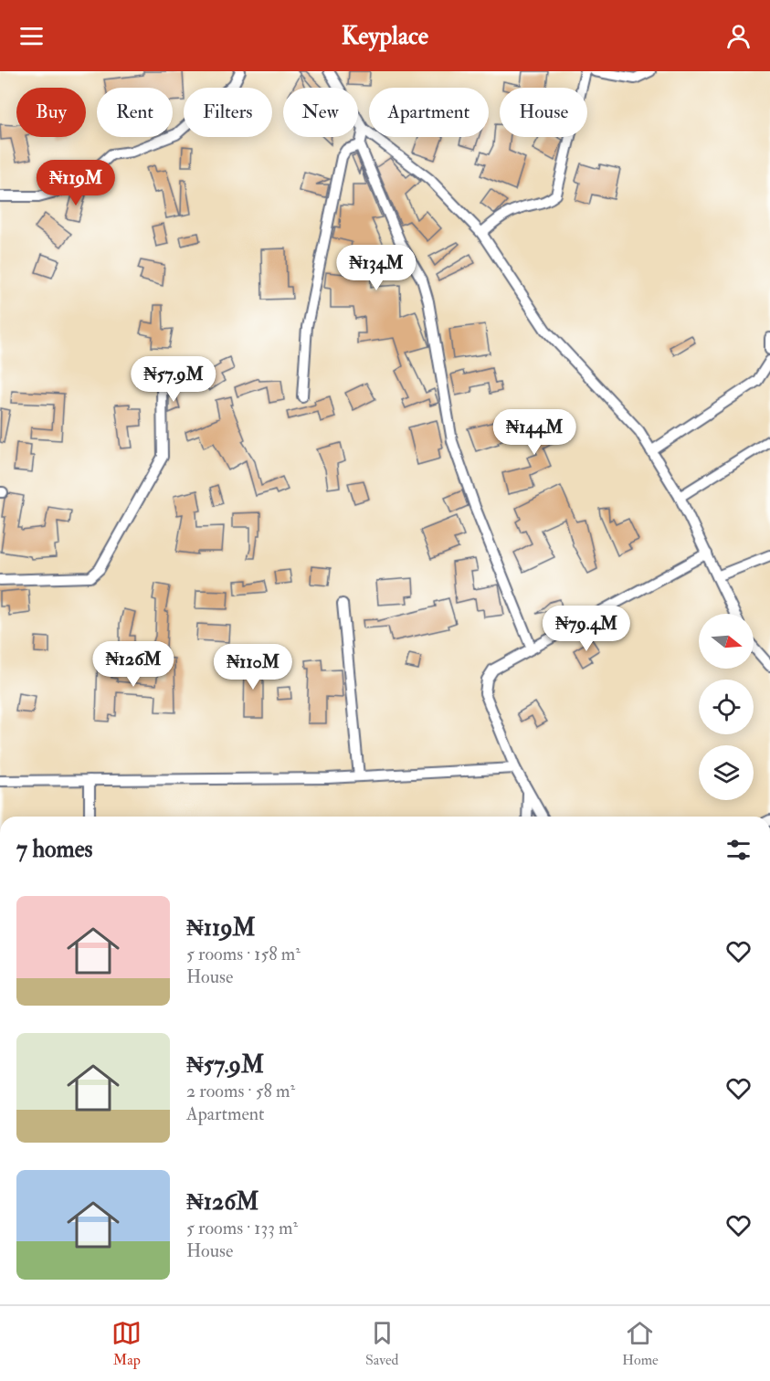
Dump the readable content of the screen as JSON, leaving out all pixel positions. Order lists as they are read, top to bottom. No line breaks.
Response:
{"north":"right","page":{"header":"Keyplace","chip":["Buy","Rent","Filters","New","Apartment","House"],"price":["₦119M","₦134M","₦57.9M","₦144M","₦79.4M","₦126M","₦110M"],"heading":"7 homes","list":[{"name":"₦119M","note":"5 rooms · 158 m² · House"},{"name":"₦57.9M","note":"2 rooms · 58 m² · Apartment"},{"name":"₦126M","note":"5 rooms · 133 m² · House"}],"tabs":["Map","Saved","Home"]}}
